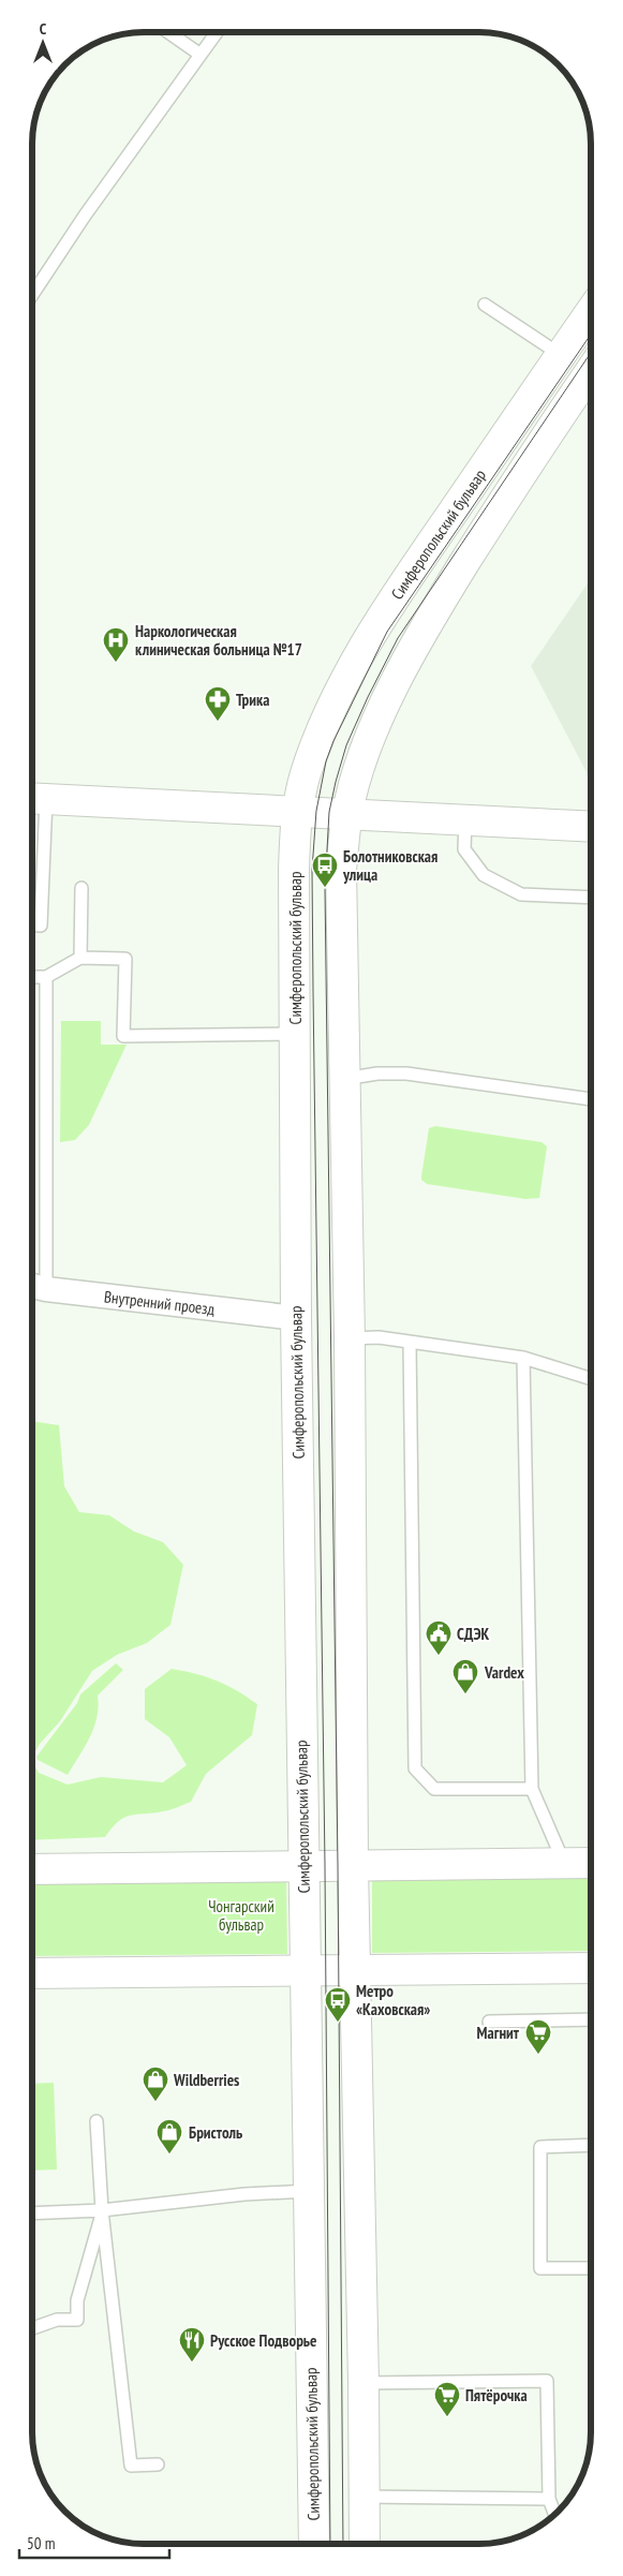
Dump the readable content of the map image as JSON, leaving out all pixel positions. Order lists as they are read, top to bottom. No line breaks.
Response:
{"streets":{"main road":["Симферопольский бульвар"],"street":["Внутренний проезд"]},"crossings":[["Симферопольский бульвар","Внутренний проезд"]],"parks":["Чонгарский бульвар"],"places":{"hospital":["Наркологическая клиническая больница №17"],"pharmacy":["Трика"],"bus stop":["Болотниковская улица","Метро «Каховская»"],"public building":["СДЭК"],"shop":["Vardex","Wildberries","Бристоль"],"supermarket":["Магнит","Пятёрочка"],"restaurant":["Русское Подворье"]},"scale_bar":"50 m","north":"top"}
